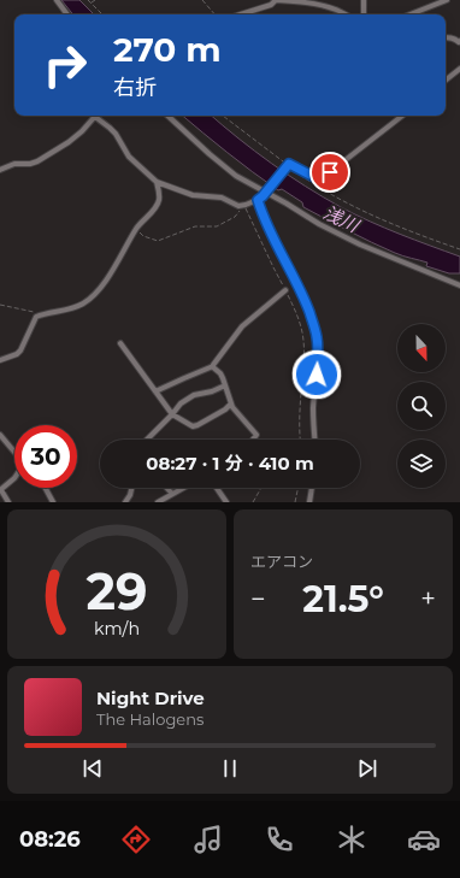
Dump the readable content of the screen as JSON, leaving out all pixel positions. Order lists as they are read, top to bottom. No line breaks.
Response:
{"water":["浅川"],"north":"bottom","page":{"turn":["270 m","右折"],"limit":"30","trip":"08:27 · 1 分 · 410 m","tile":"エアコン","heat":["−","21.5°","+"],"song":["Night Drive","The Halogens"],"tabs":"08:26","gauge":["29","km/h"]}}
